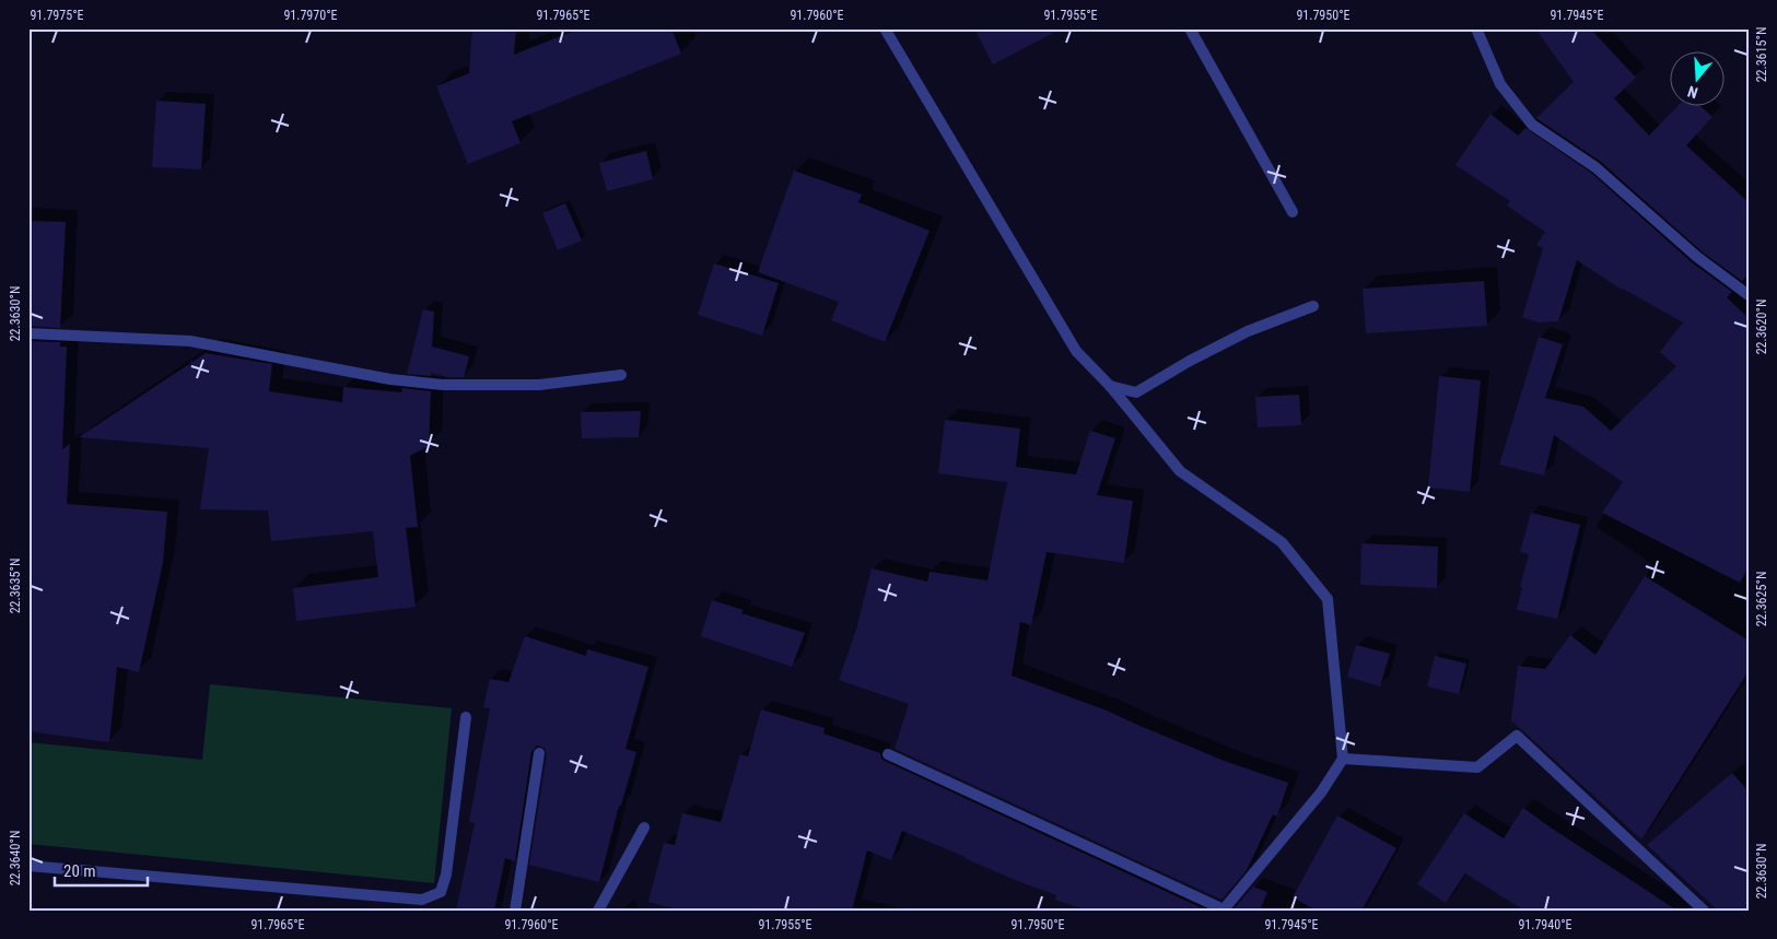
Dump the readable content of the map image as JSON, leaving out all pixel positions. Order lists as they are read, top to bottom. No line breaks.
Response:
{"scale_bar":"20 m","north":"bottom","coordinates":["91.7975°E","91.7970°E","91.7965°E","91.7960°E","91.7955°E","91.7950°E","91.7945°E","22.3615°N","22.3630°N","22.3620°N","22.3635°N","22.3625°N","22.3640°N","91.7940°E"]}
